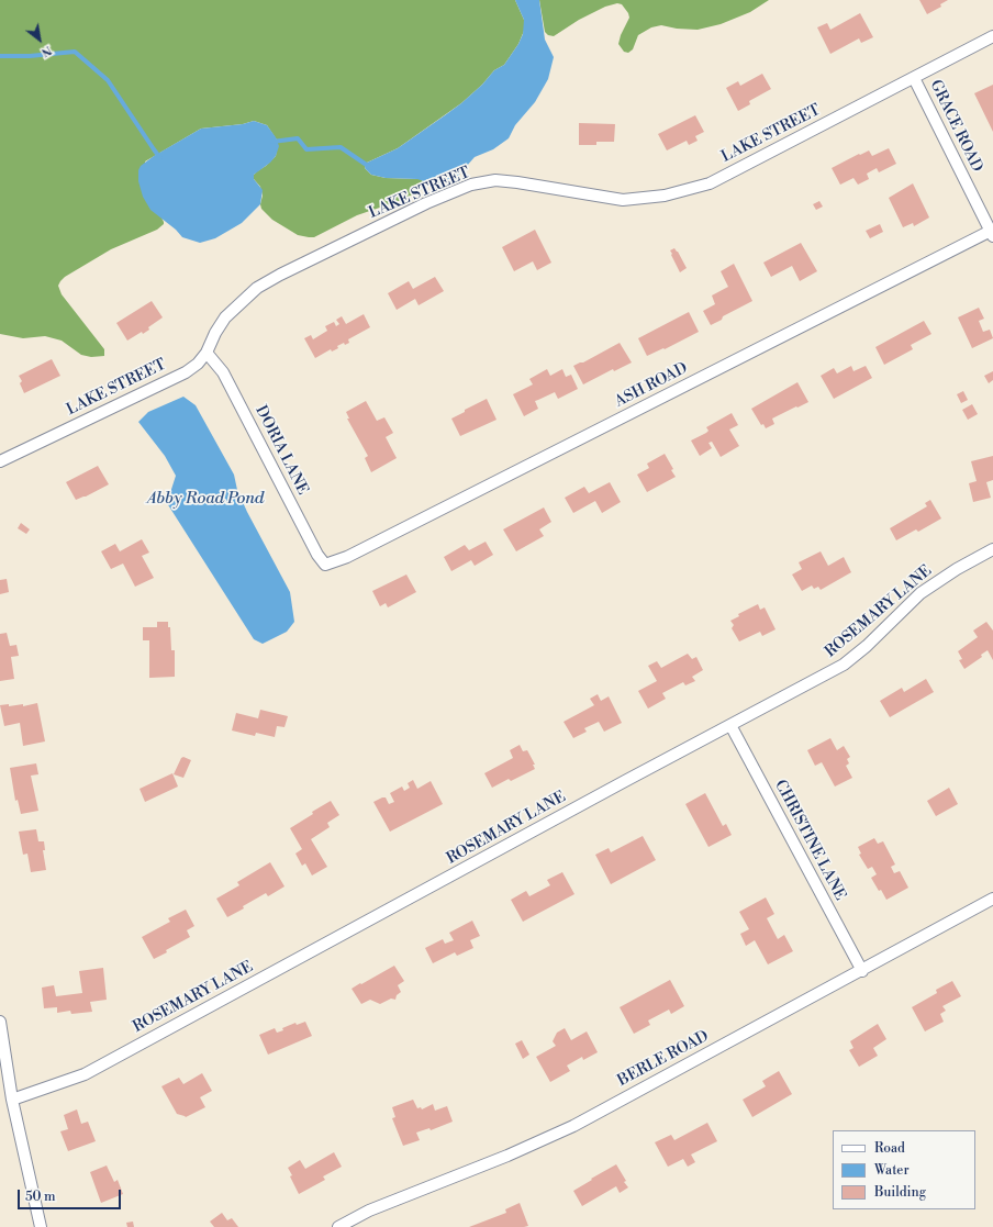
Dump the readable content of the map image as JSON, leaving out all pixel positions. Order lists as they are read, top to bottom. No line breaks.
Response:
{"streets":{"street":["GRACE ROAD","LAKE STREET","ASH ROAD","DORIA LANE","ROSEMARY LANE","CHRISTINE LANE","BERLE ROAD"]},"crossings":[["GRACE ROAD","LAKE STREET"],["GRACE ROAD","ASH ROAD"],["LAKE STREET","DORIA LANE"],["ASH ROAD","DORIA LANE"],["ROSEMARY LANE","CHRISTINE LANE"],["CHRISTINE LANE","BERLE ROAD"]],"water":["Abby Road Pond"],"legend":["Road","Water","Building"],"scale_bar":"50 m","north":"bottom right"}
